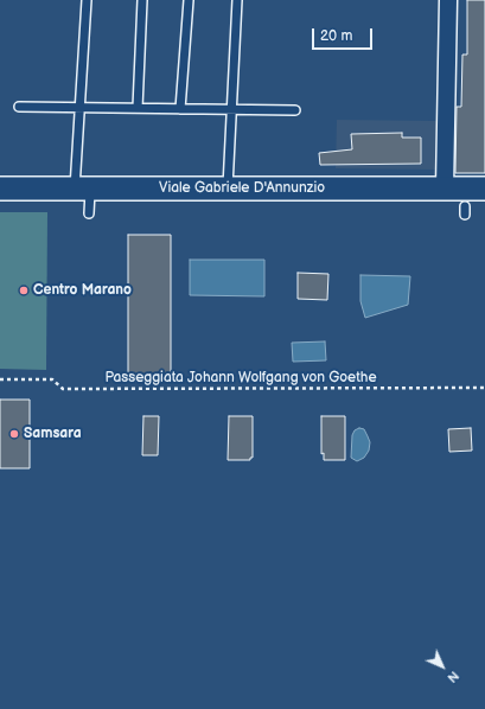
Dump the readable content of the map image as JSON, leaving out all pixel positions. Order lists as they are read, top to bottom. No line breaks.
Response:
{"streets":{"street":["Viale Gabriele D'Annunzio"],"path":["Passeggiata Johann Wolfgang von Goethe"]},"places":["Centro Marano","Samsara"],"scale_bar":"20 m","north":"bottom right"}
